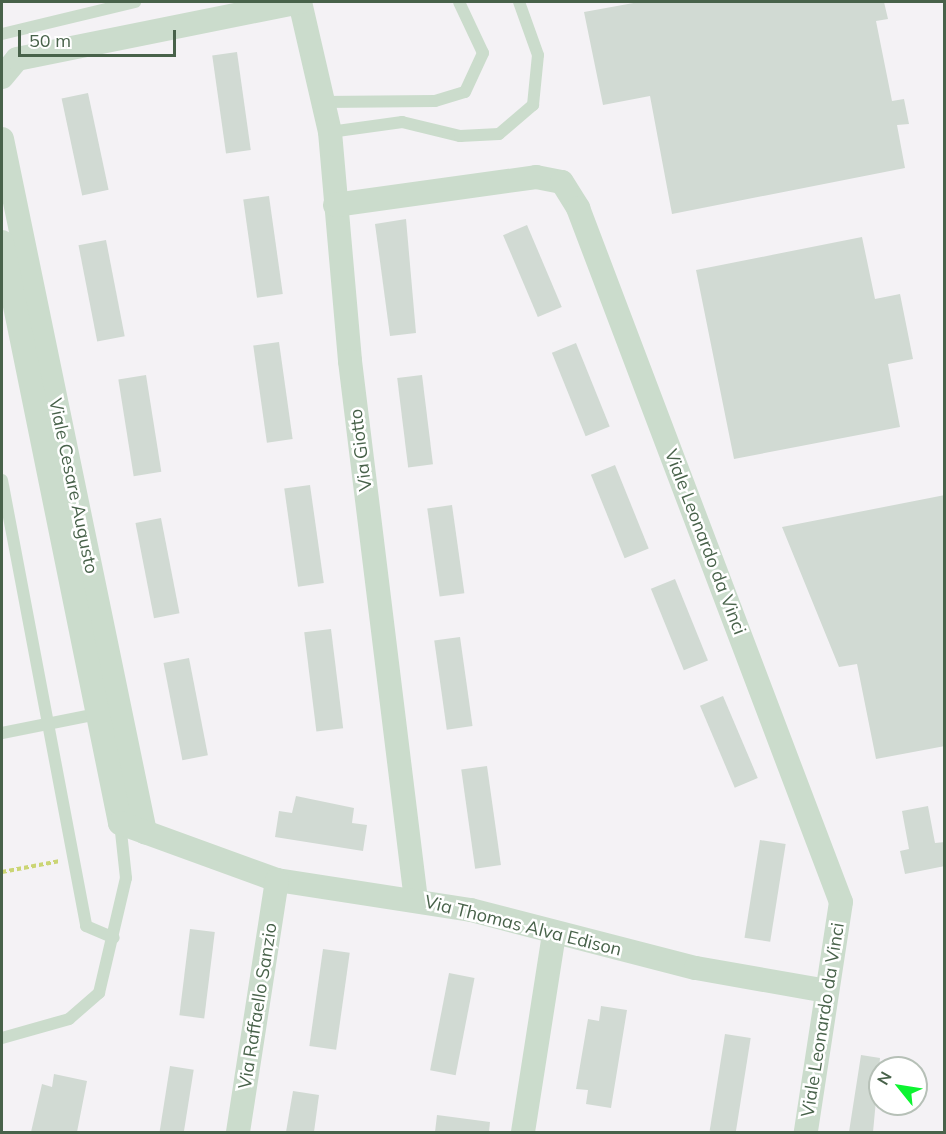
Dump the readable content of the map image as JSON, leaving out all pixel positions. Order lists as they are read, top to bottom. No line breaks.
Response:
{"streets":{"street":["Via Giotto","Viale Cesare Augusto","Viale Leonardo da Vinci","Via Thomas Alva Edison","Via Raffaello Sanzio"]},"crossings":[["Via Giotto","Viale Leonardo da Vinci"],["Via Giotto","Via Thomas Alva Edison"],["Viale Cesare Augusto","Via Thomas Alva Edison"],["Viale Leonardo da Vinci","Via Thomas Alva Edison"],["Via Thomas Alva Edison","Via Raffaello Sanzio"]],"scale_bar":"50 m","north":"top left"}
